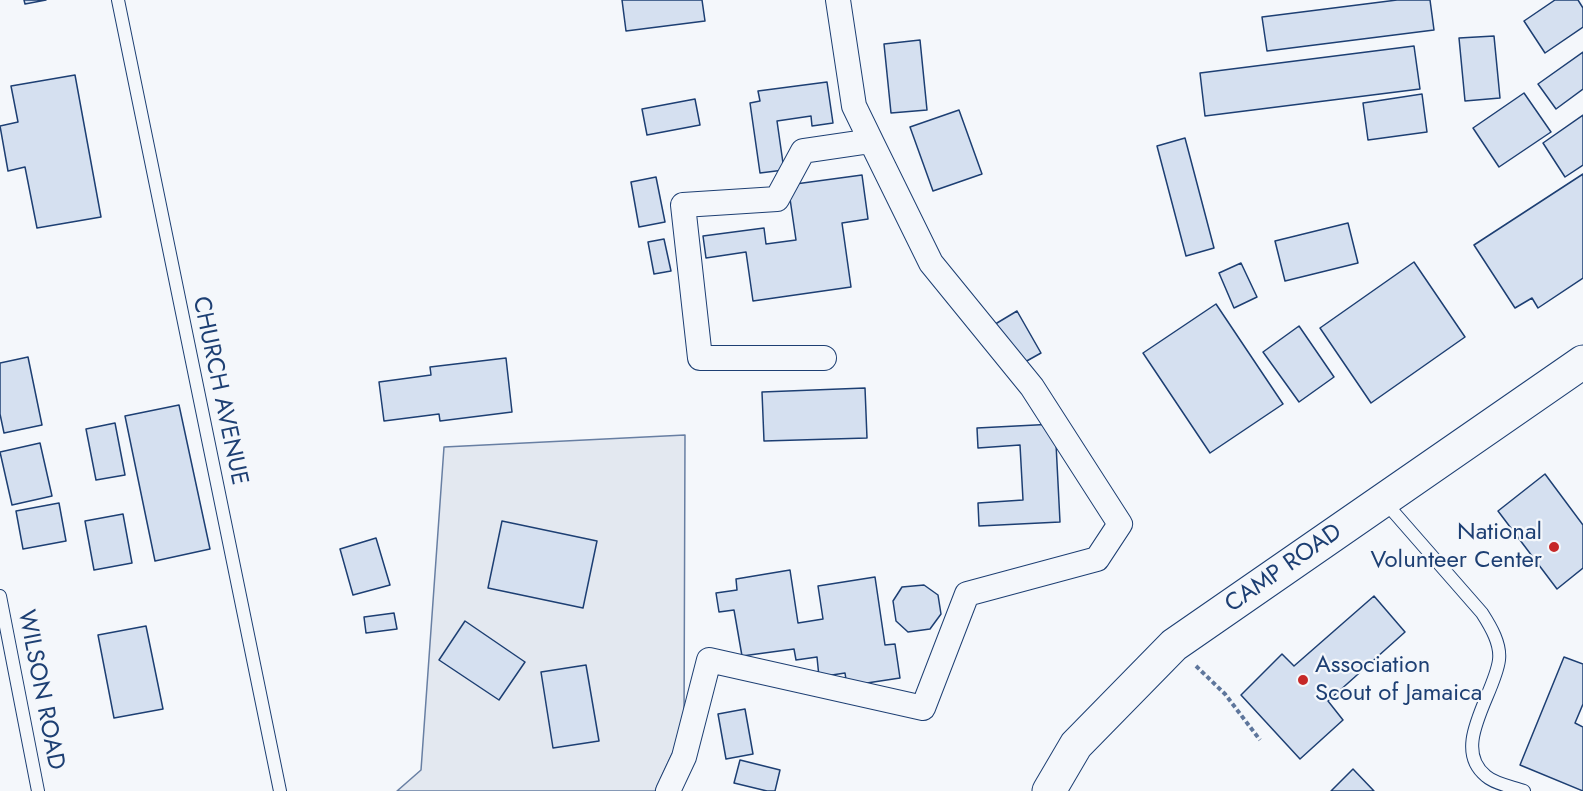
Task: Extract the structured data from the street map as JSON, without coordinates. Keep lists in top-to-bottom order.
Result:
{
  "streets": {
    "main road": ["CAMP ROAD"],
    "lane": ["CHURCH AVENUE", "WILSON ROAD"]
  },
  "places": ["National Volunteer Center", "Association Scout of Jamaica"]
}
